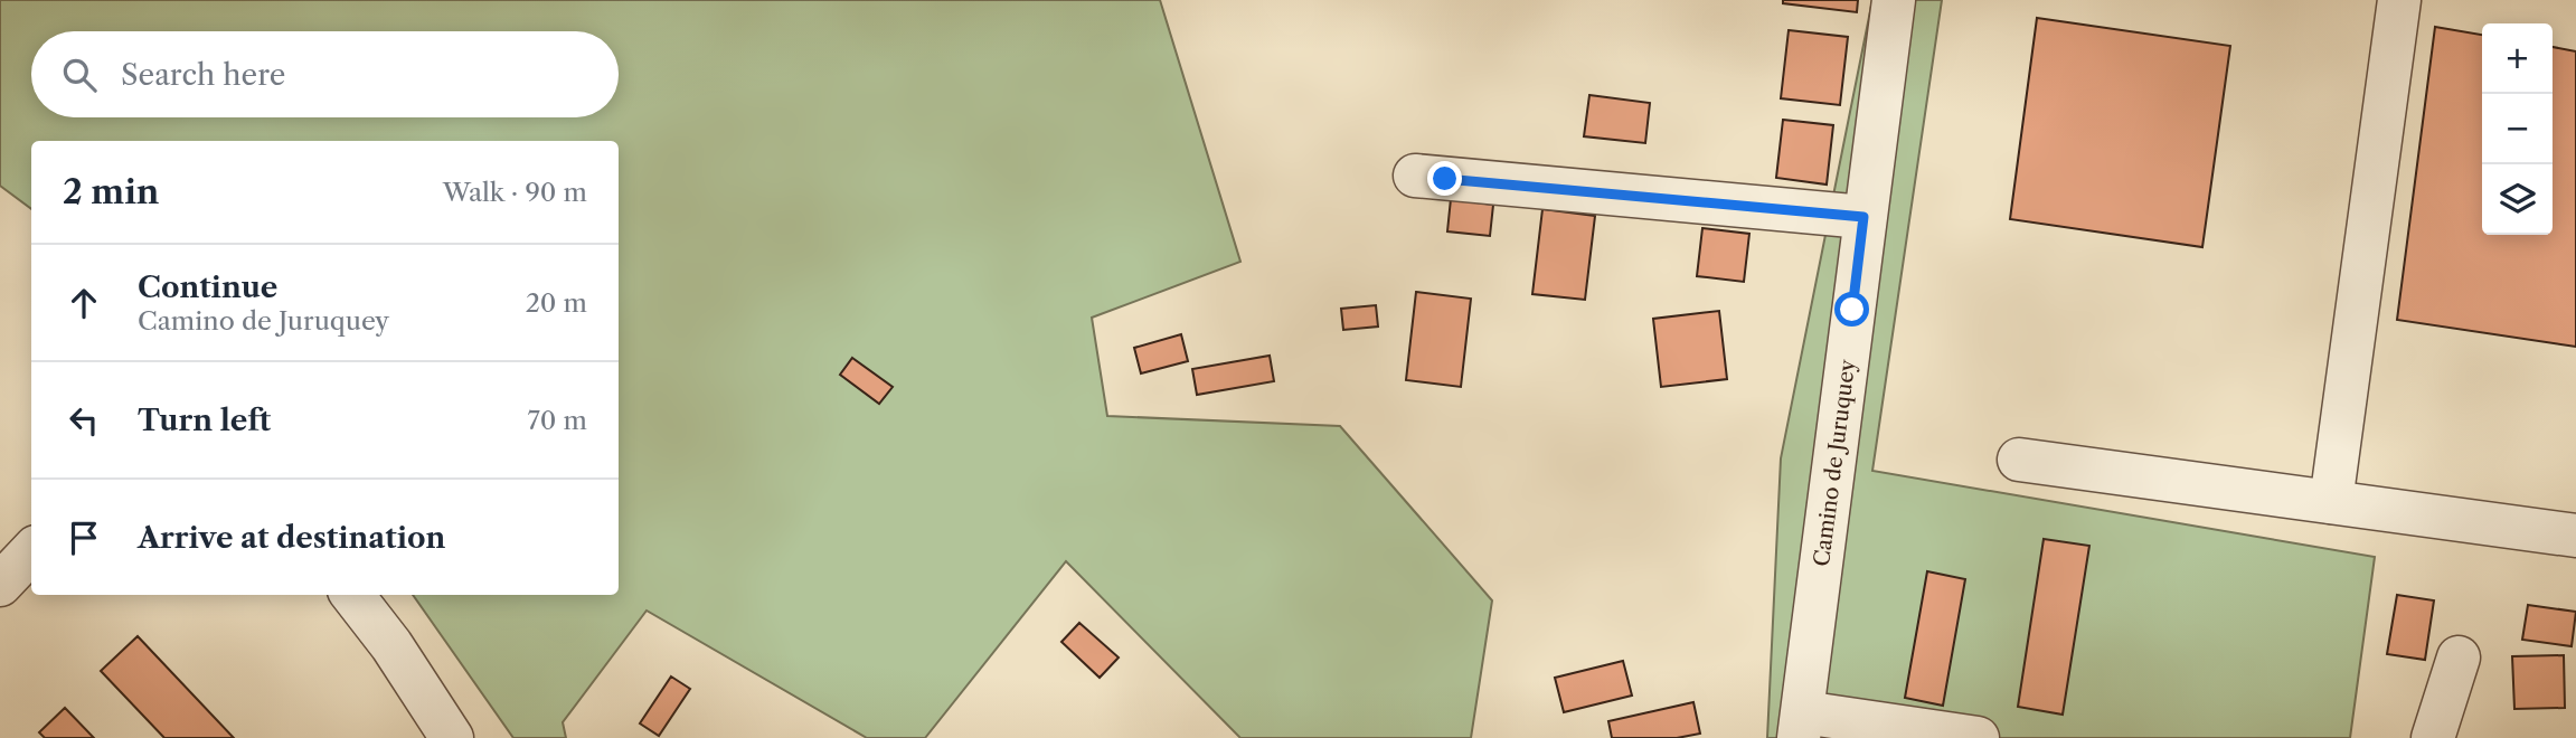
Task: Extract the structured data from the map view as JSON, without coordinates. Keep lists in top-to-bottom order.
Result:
{
  "streets": {
    "street": ["Camino de Juruquey"]
  },
  "page": {
    "map_buttons": ["+", "−"],
    "search": "Search here",
    "heading": ["2 min", "Walk · 90 m"],
    "list": [
      ["Continue", "Camino de Juruquey", "20 m"],
      ["Turn left", "70 m"],
      "Arrive at destination"
    ]
  }
}
